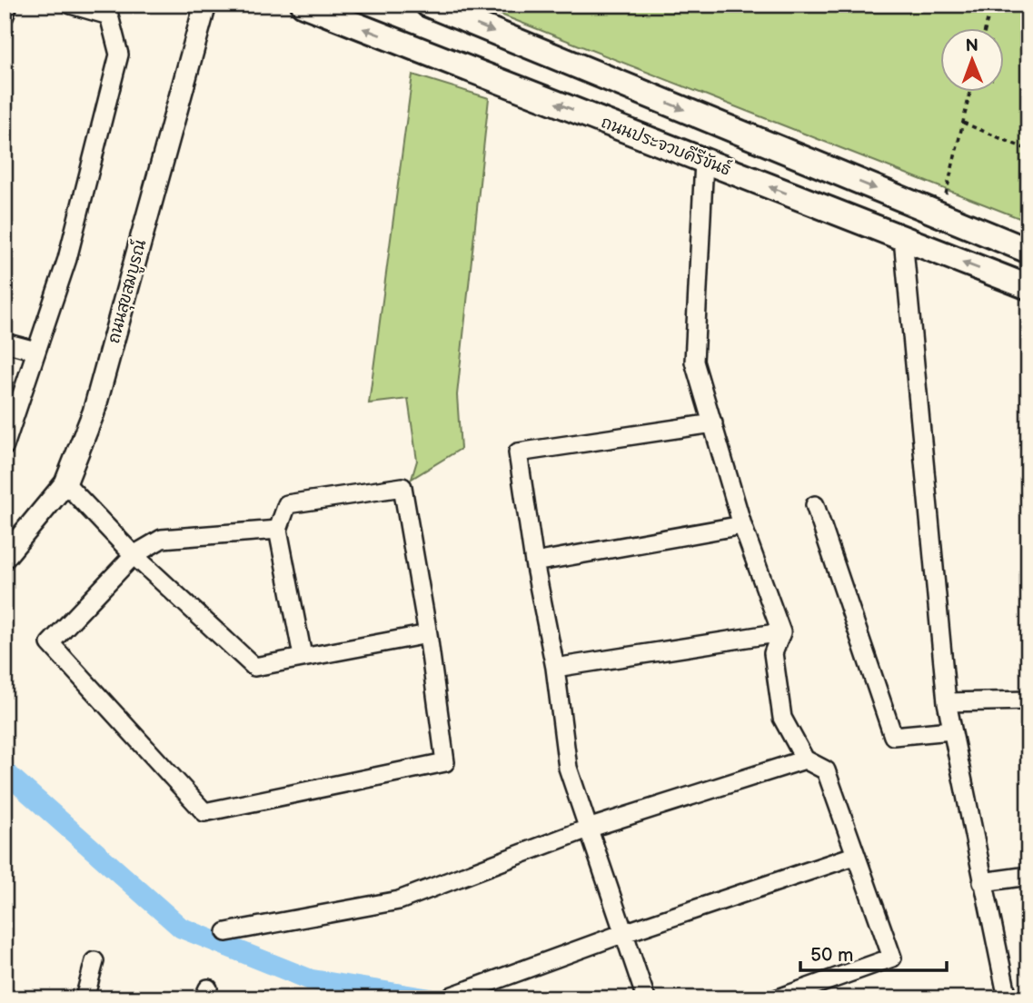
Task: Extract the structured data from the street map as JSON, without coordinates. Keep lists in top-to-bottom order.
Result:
{
  "streets": {
    "main road": ["ถนนประจวบคีรีขันธ์"],
    "street": ["ถนนสุขสมบูรณ์"]
  },
  "scale_bar": "50 m",
  "north": "top"
}
